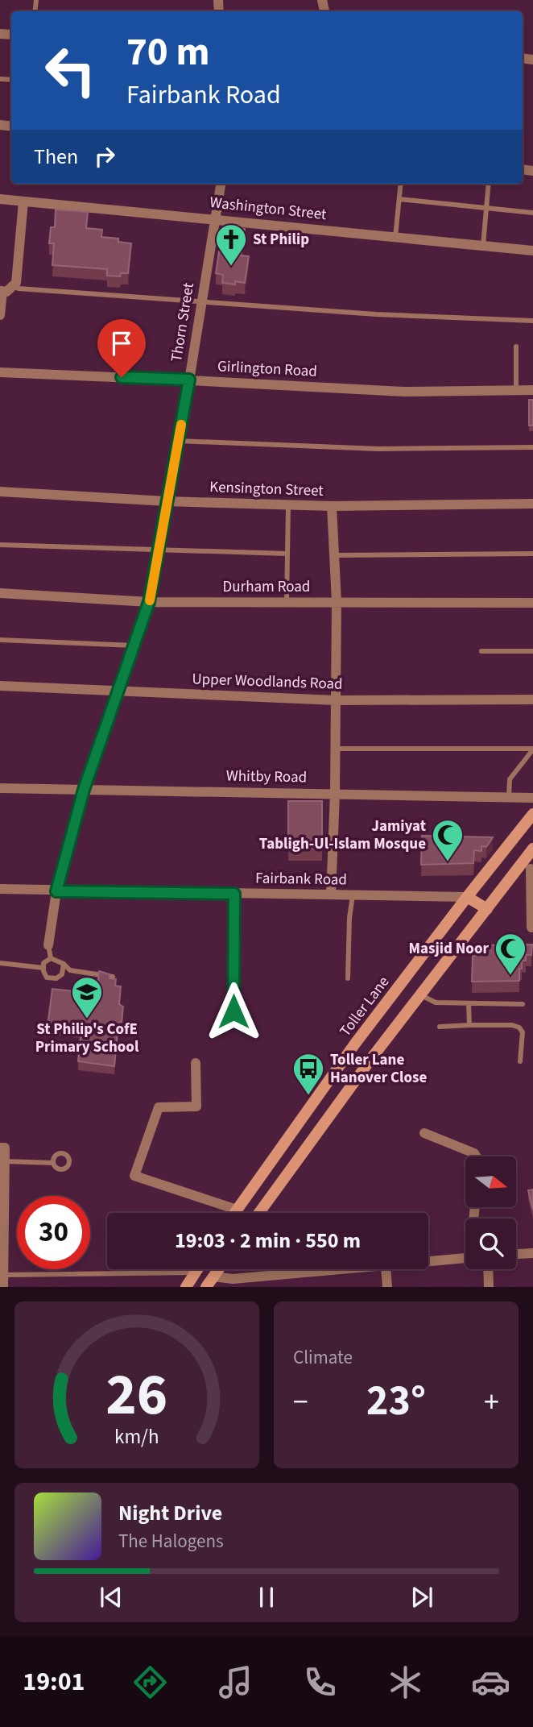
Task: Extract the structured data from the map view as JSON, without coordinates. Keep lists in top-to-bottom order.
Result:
{
  "streets": {
    "main road": ["Toller Lane"],
    "street": [
      "Washington Street",
      "Thorn Street",
      "Girlington Road",
      "Kensington Street",
      "Durham Road",
      "Upper Woodlands Road",
      "Whitby Road",
      "Fairbank Road"
    ]
  },
  "crossings": [
    ["Washington Street", "Thorn Street"],
    ["Thorn Street", "Girlington Road"],
    ["Thorn Street", "Kensington Street"],
    ["Thorn Street", "Durham Road"],
    ["Thorn Street", "Upper Woodlands Road"],
    ["Thorn Street", "Whitby Road"],
    ["Thorn Street", "Fairbank Road"],
    ["Fairbank Road", "Toller Lane"]
  ],
  "places": {
    "church": ["St Philip"],
    "mosque": ["Jamiyat Tabligh-Ul-Islam Mosque", "Masjid Noor"],
    "school or university": ["St Philip's CofE Primary School"],
    "bus stop": ["Toller Lane Hanover Close"]
  },
  "north": "right",
  "page": {
    "turn": ["70 m", "Fairbank Road"],
    "then": "Then",
    "limit": "30",
    "trip": "19:03 · 2 min · 550 m",
    "tile": "Climate",
    "heat": ["−", "23°", "+"],
    "song": ["Night Drive", "The Halogens"],
    "tabs": "19:01",
    "gauge": ["26", "km/h"]
  }
}
